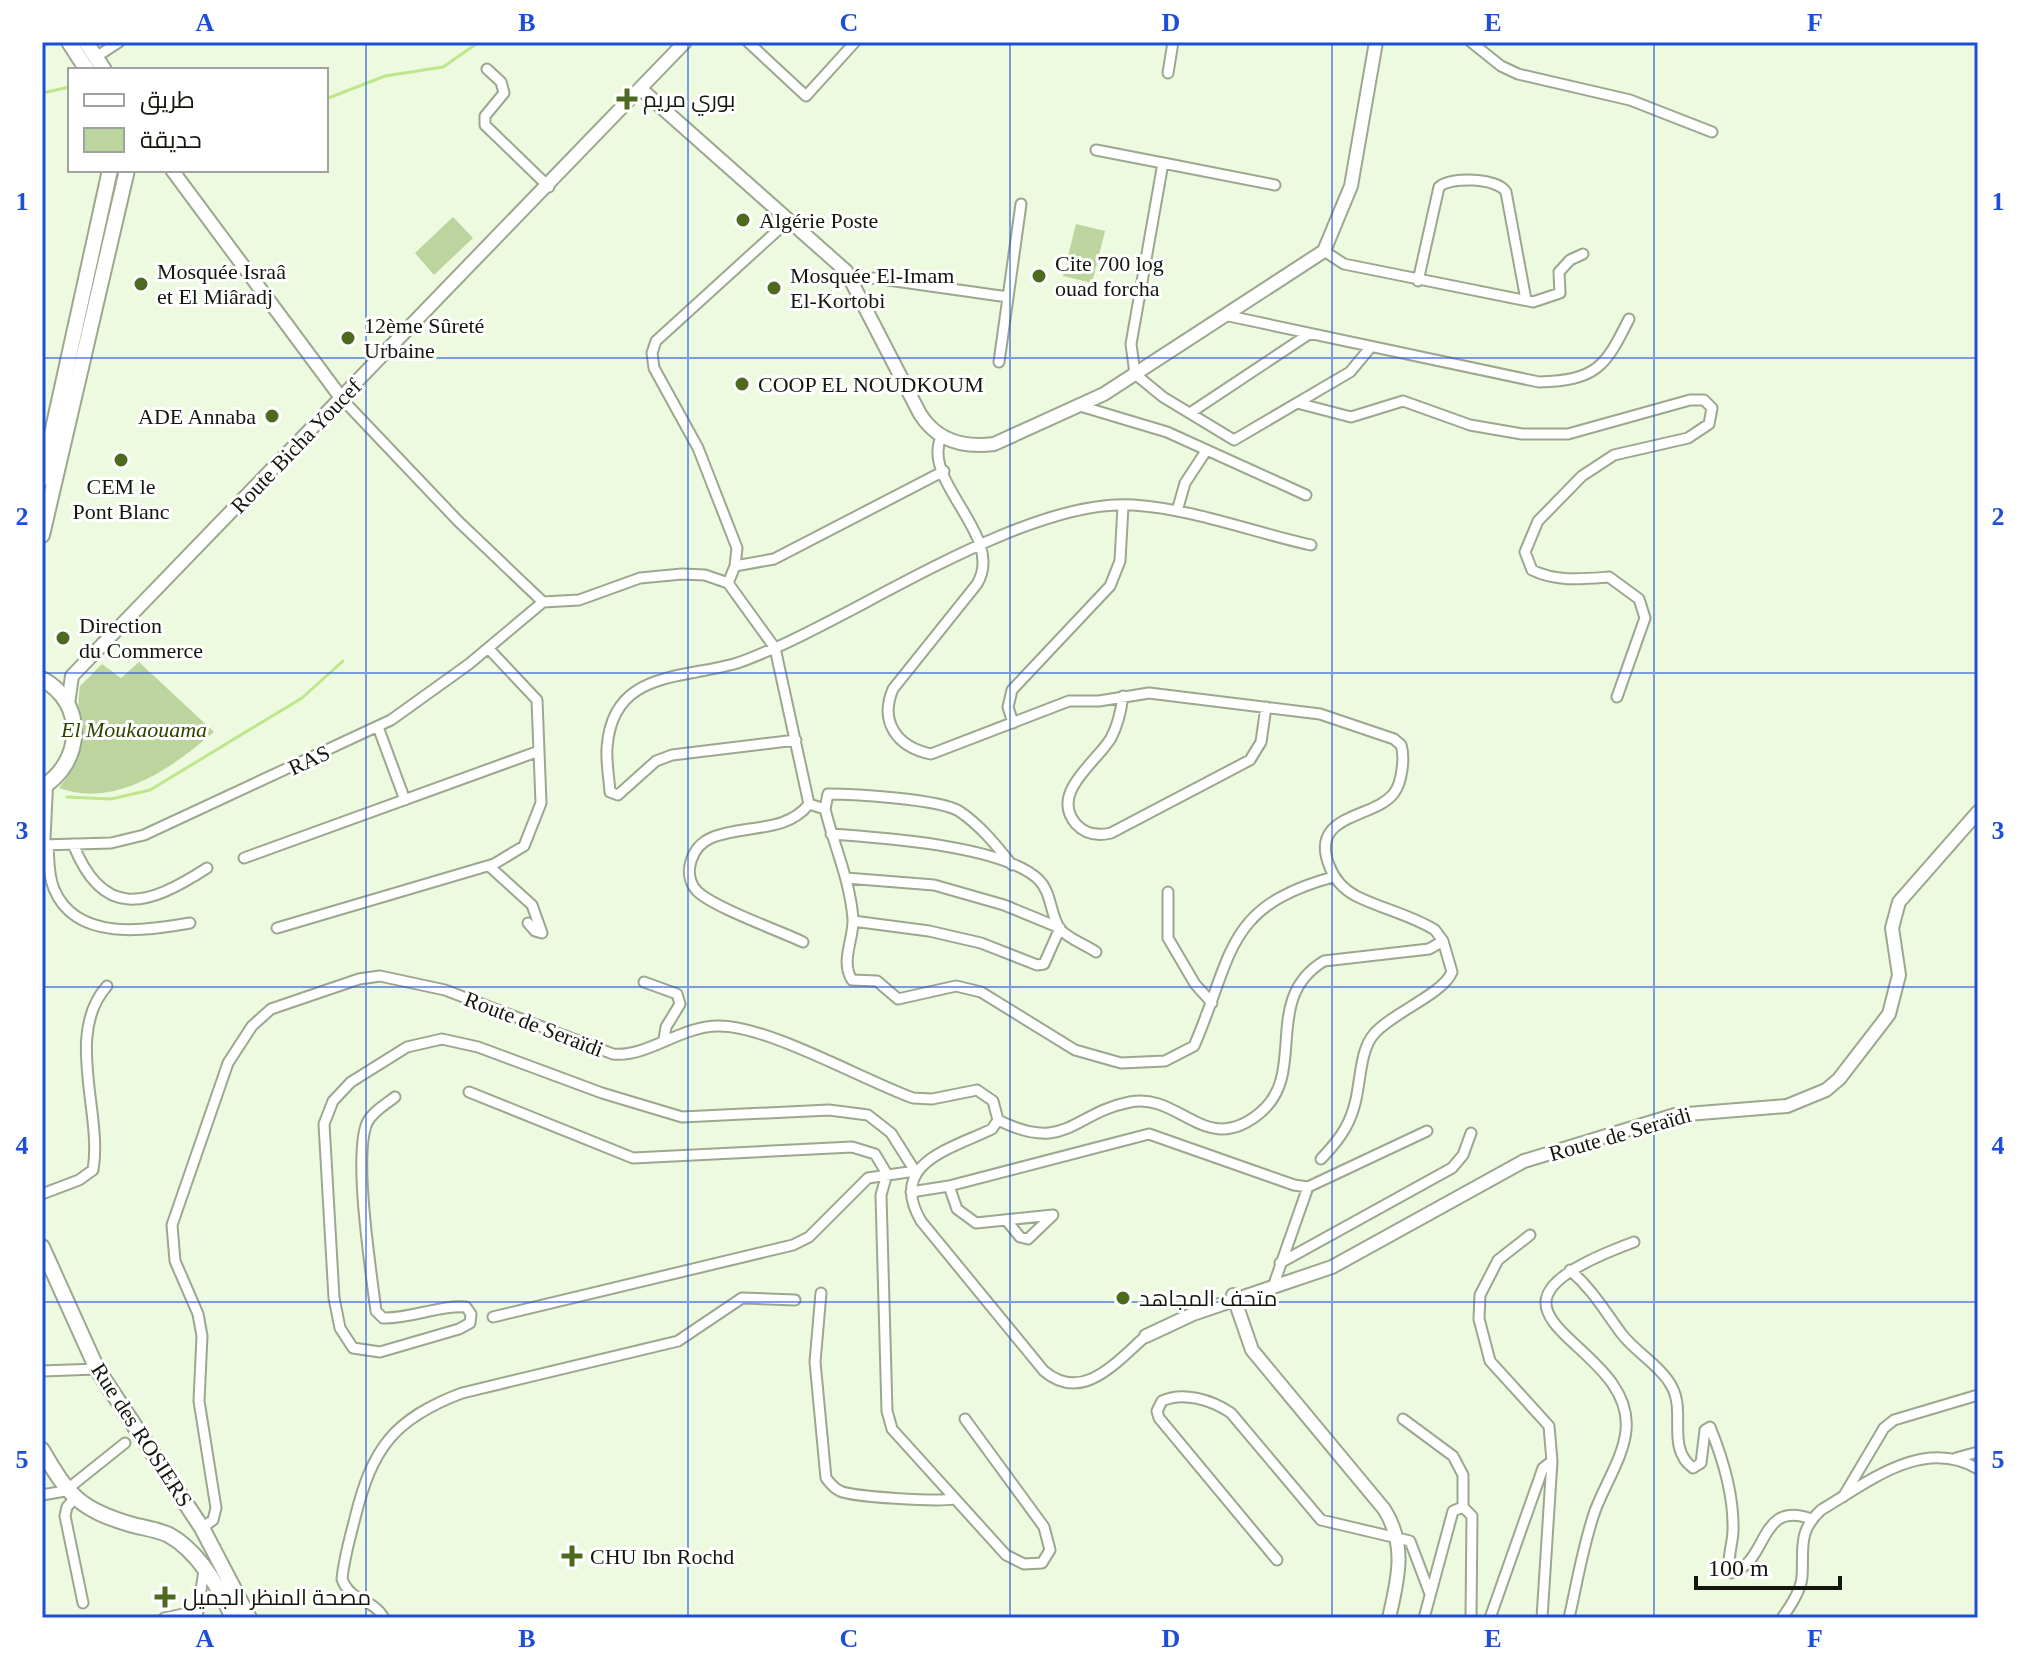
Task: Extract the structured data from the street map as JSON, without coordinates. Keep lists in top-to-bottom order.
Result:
{
  "streets": {
    "main road": ["Route Bicha Youcef", "Route de Seraïdi", "Rue des ROSIERS"],
    "street": ["RAS"]
  },
  "crossings": [
    ["Route de Seraïdi", "Rue des ROSIERS"]
  ],
  "parks": ["El Moukaouama"],
  "places": {
    "health": ["بوري مريم", "CHU Ibn Rochd", "مصحة المنظر الجميل"],
    "other": [
      "Algérie Poste",
      "Cite 700 log ouad forcha",
      "Mosquée Israâ et El Miâradj",
      "Mosquée El-Imam El-Kortobi",
      "12ème Sûreté Urbaine",
      "COOP EL NOUDKOUM",
      "ADE Annaba",
      "CEM le Pont Blanc",
      "Direction du Commerce",
      "متحف المجاهد"
    ]
  },
  "legend": ["طريق", "حديقة"],
  "scale_bar": "100 m",
  "grid": {
    "columns": [
      "A",
      "B",
      "C",
      "D",
      "E",
      "F"
    ],
    "rows": [
      "1",
      "2",
      "3",
      "4",
      "5"
    ]
  }
}
